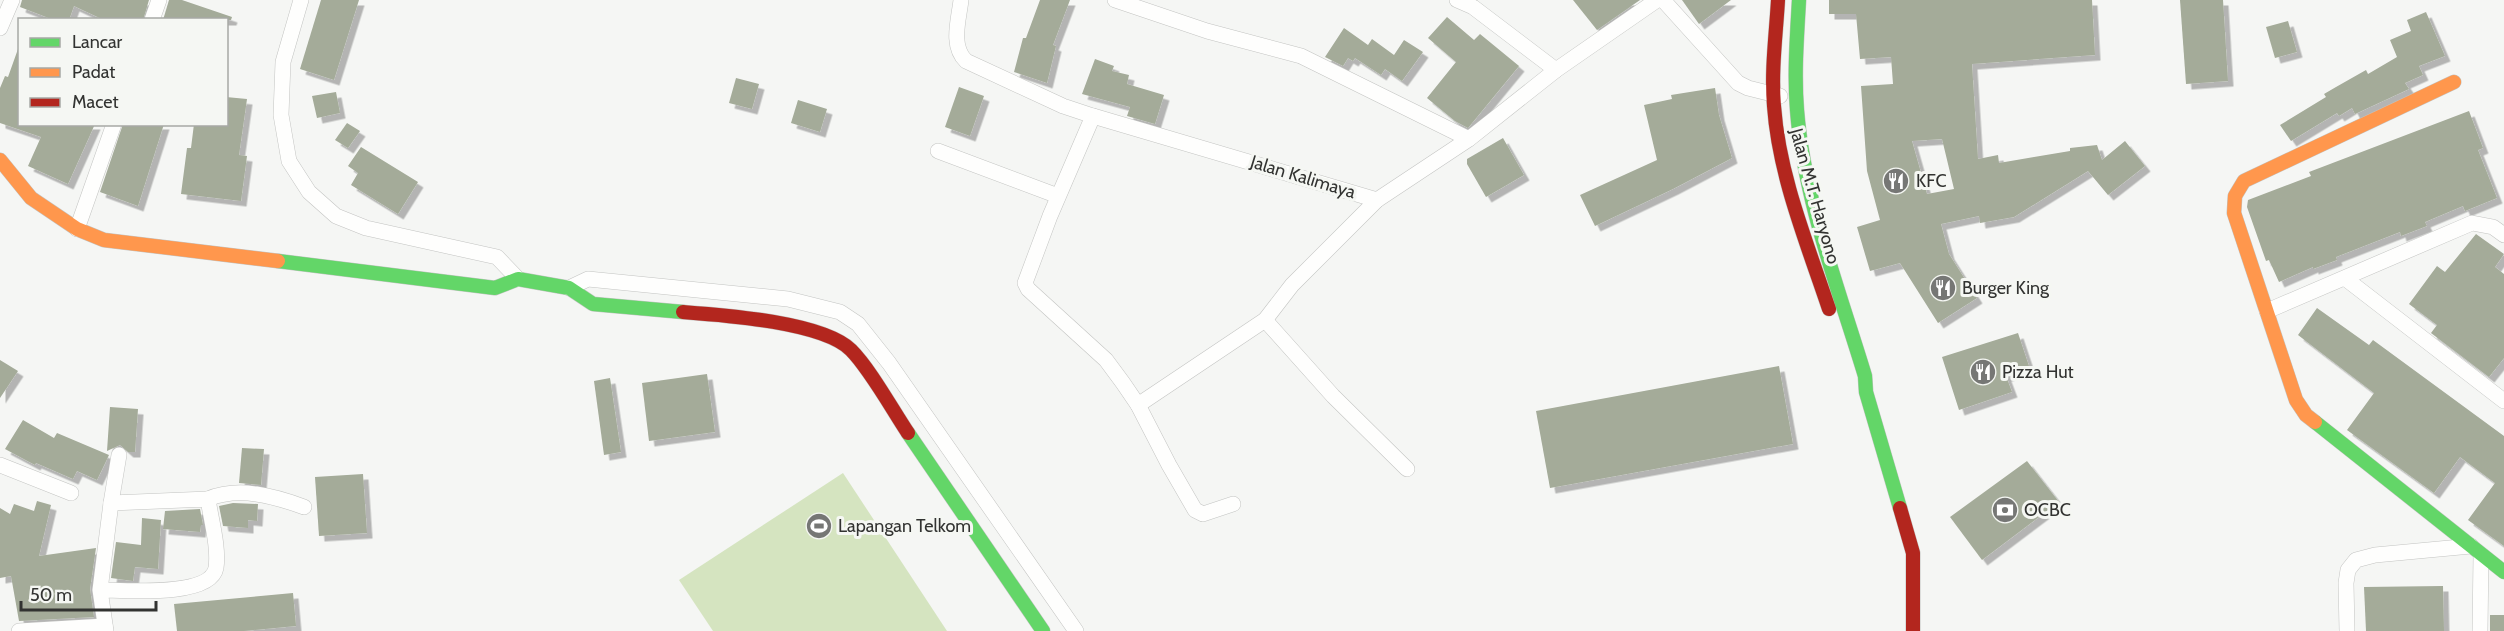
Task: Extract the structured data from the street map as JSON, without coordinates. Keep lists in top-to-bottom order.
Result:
{
  "streets": {
    "street": ["Jalan Kalimaya", "Jalan M.T. Haryono"]
  },
  "places": {
    "restaurant": ["KFC", "Burger King", "Pizza Hut"],
    "bank": ["OCBC"],
    "sports": ["Lapangan Telkom"]
  },
  "legend": ["Lancar", "Padat", "Macet"],
  "scale_bar": "50 m"
}
